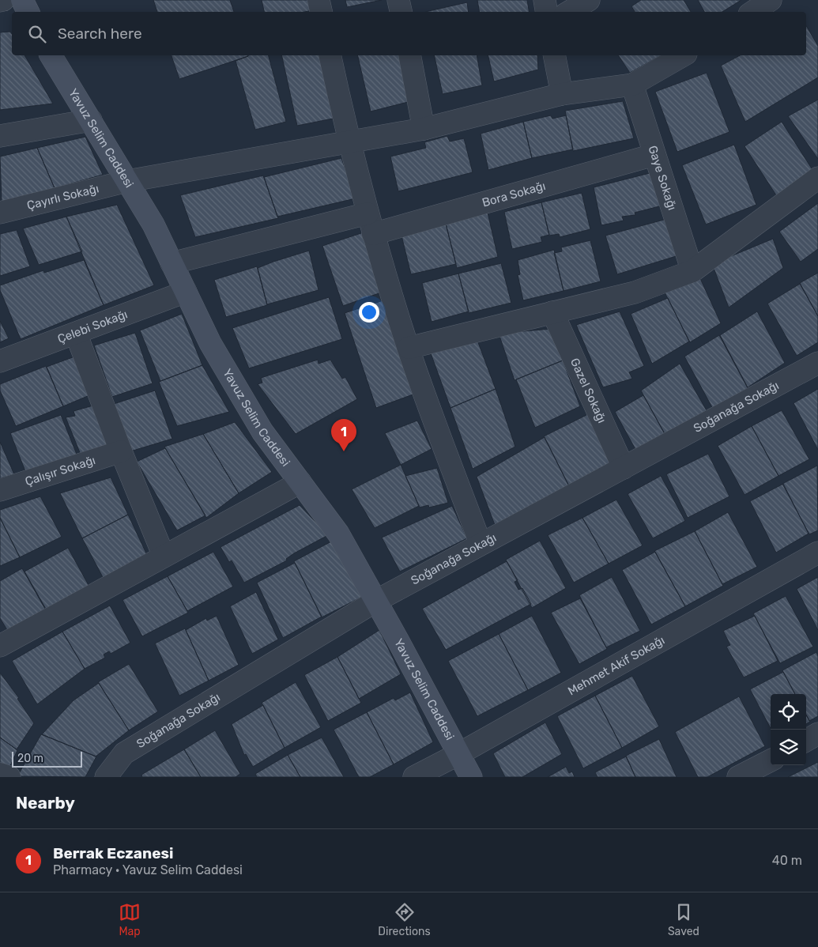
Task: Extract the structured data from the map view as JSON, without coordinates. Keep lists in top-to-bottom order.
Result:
{
  "streets": {
    "street": [
      "Yavuz Selim Caddesi",
      "Gaye Sokağı",
      "Bora Sokağı",
      "Çayırlı Sokağı",
      "Çelebi Sokağı",
      "Gazel Sokağı",
      "Soğanağa Sokağı",
      "Çalışır Sokağı",
      "Mehmet Akif Sokağı"
    ]
  },
  "crossings": [
    ["Yavuz Selim Caddesi", "Çayırlı Sokağı"],
    ["Yavuz Selim Caddesi", "Çelebi Sokağı"],
    ["Yavuz Selim Caddesi", "Soğanağa Sokağı"],
    ["Yavuz Selim Caddesi", "Mehmet Akif Sokağı"],
    ["Gaye Sokağı", "Bora Sokağı"],
    ["Gaye Sokağı", "Çayırlı Sokağı"],
    ["Gazel Sokağı", "Soğanağa Sokağı"]
  ],
  "scale_bar": "20 m",
  "page": {
    "search": "Search here",
    "pins": "1",
    "scale": "20 m",
    "heading": "Nearby",
    "list": [
      {
        "mark": "1",
        "name": "Berrak Eczanesi",
        "note": "Pharmacy · Yavuz Selim Caddesi",
        "value": "40 m"
      }
    ],
    "nav": ["Map", "Directions", "Saved"]
  }
}
